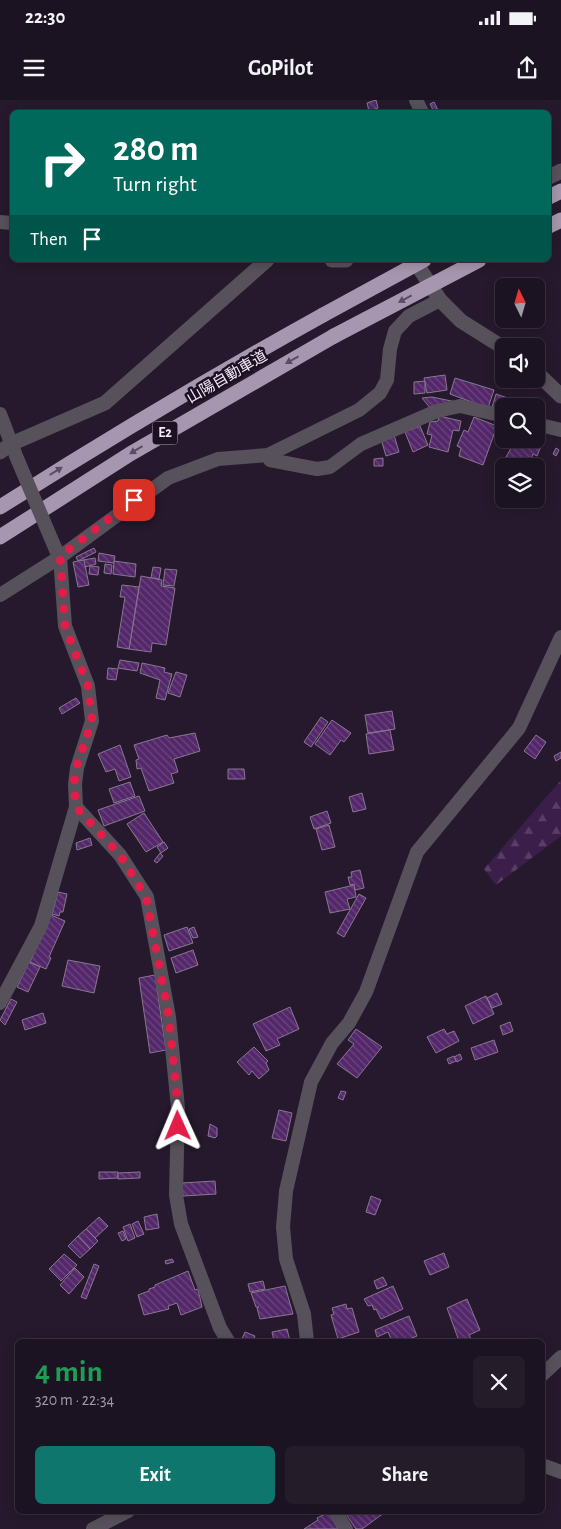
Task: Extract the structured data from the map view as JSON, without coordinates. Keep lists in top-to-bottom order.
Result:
{
  "streets": {
    "highway": ["山陽自動車道", "E2"]
  },
  "north": "top",
  "page": {
    "status": "22:30",
    "header": "GoPilot",
    "turn": ["280 m", "Turn right"],
    "then": "Then",
    "heading": ["4 min", "320 m · 22:34"],
    "buttons": ["Exit", "Share"]
  }
}
